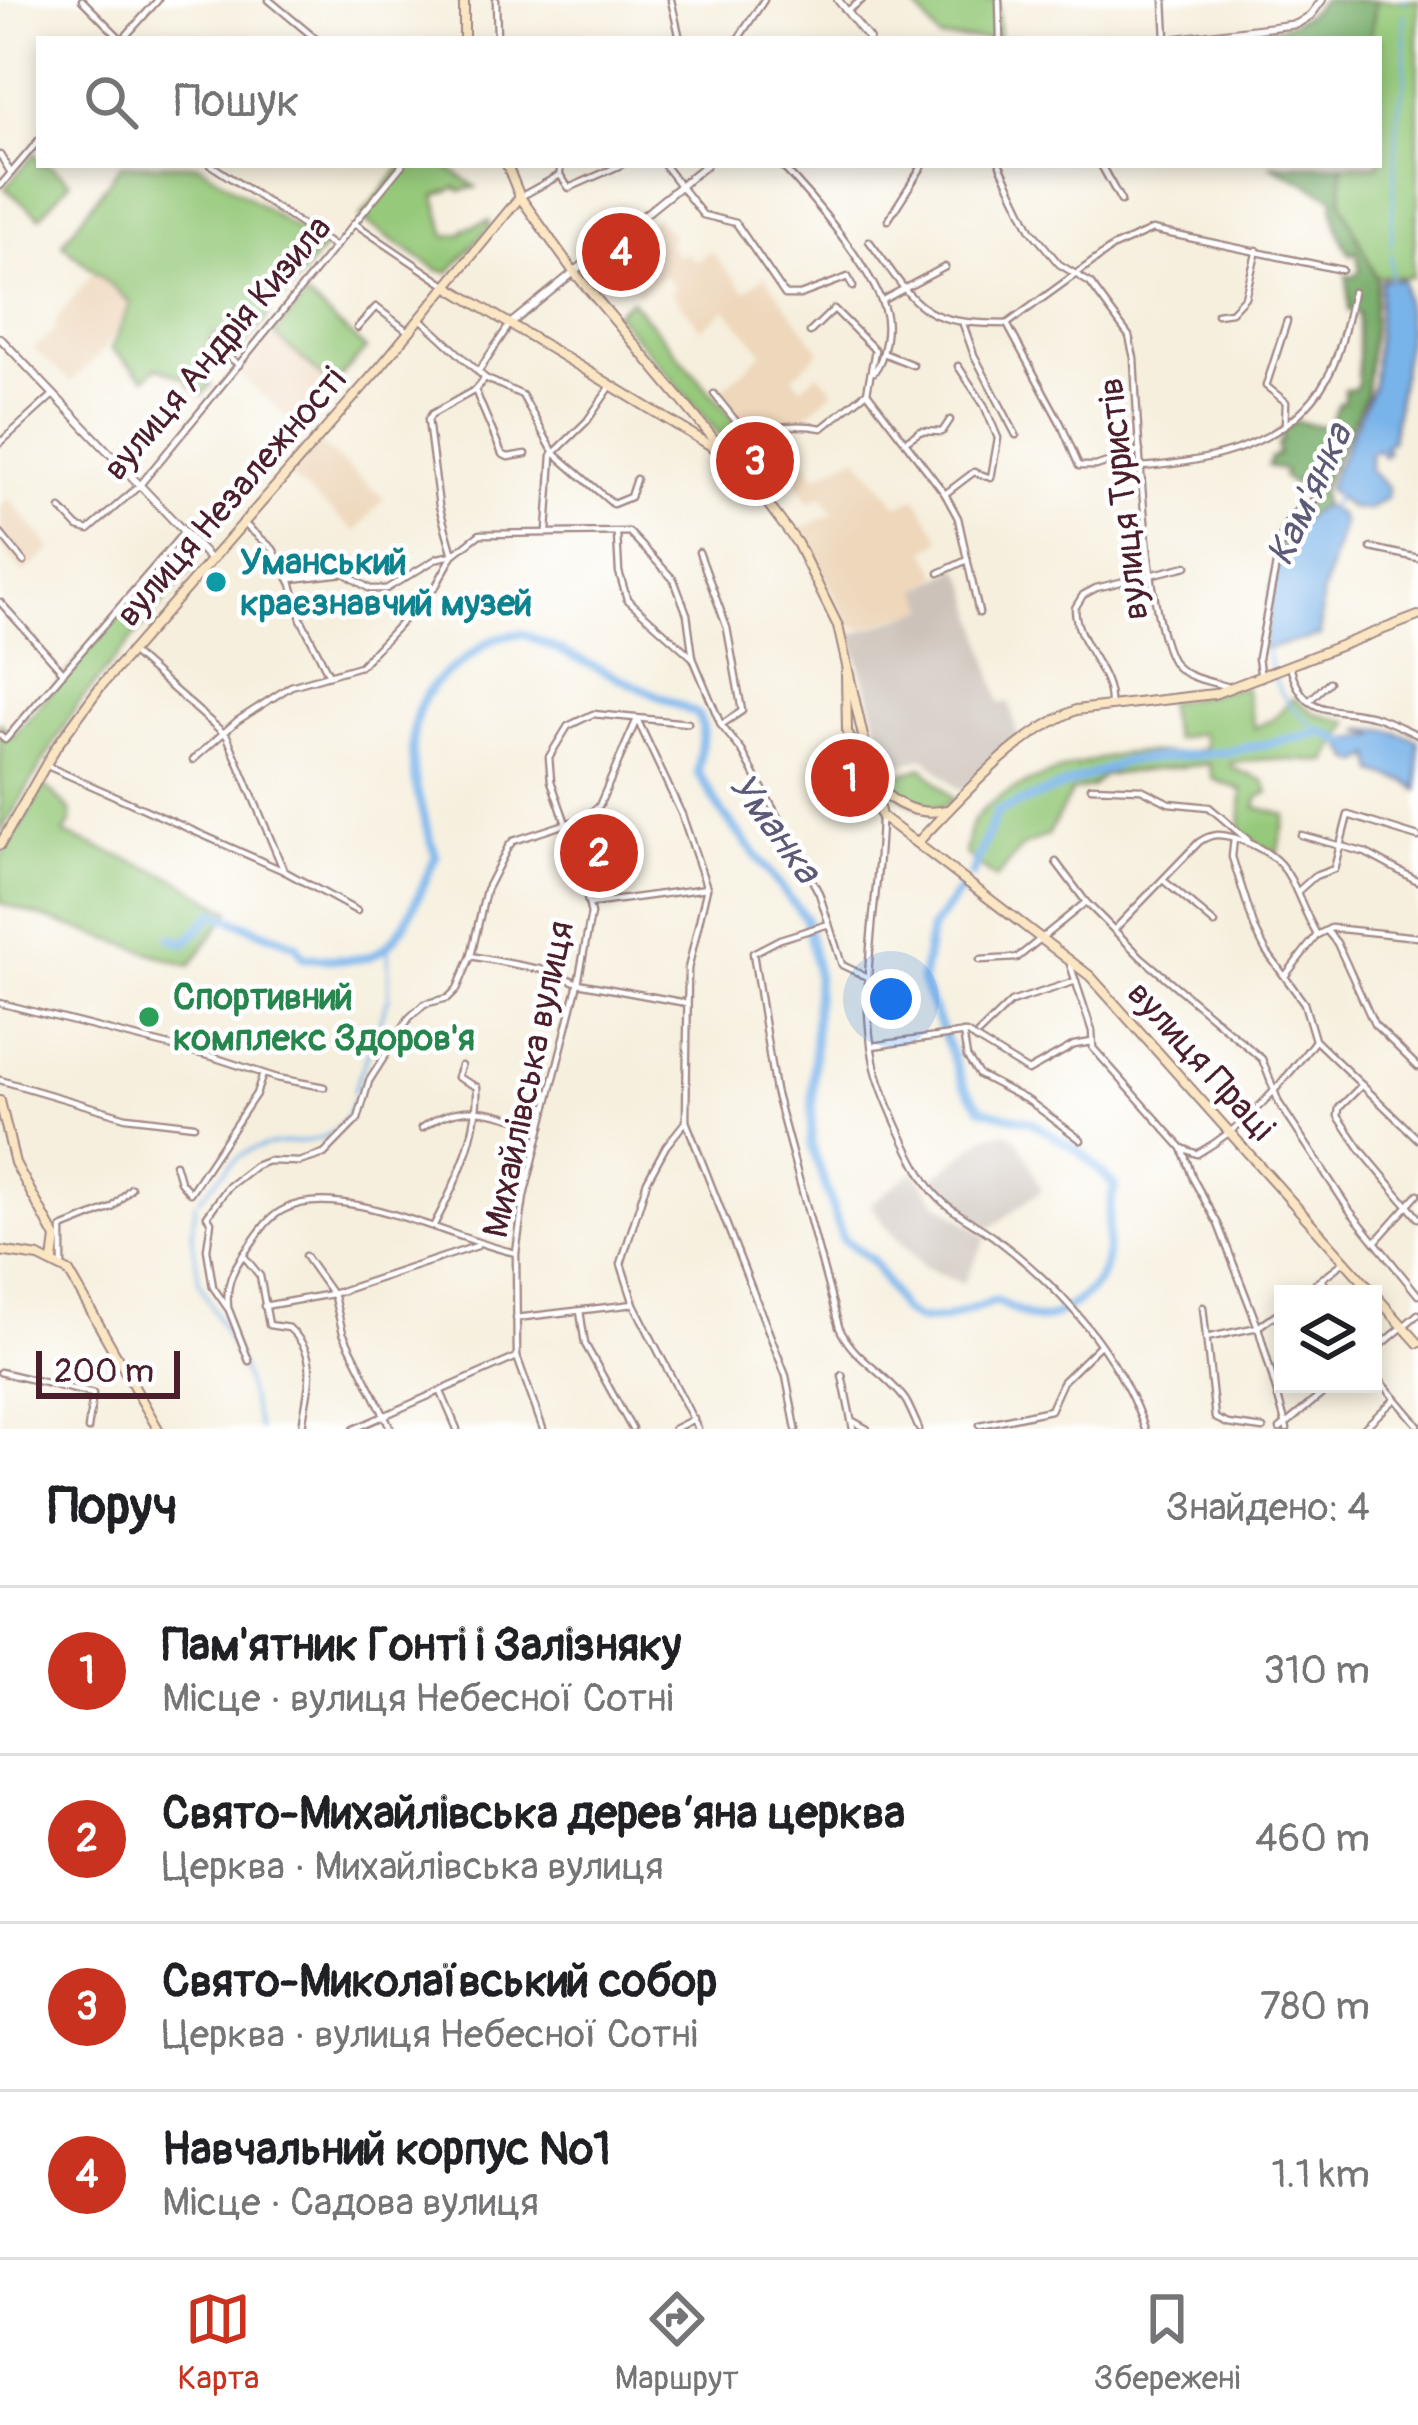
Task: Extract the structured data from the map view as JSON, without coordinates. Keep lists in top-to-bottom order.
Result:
{
  "streets": {
    "main road": ["вулиця Незалежності", "вулиця Праці"],
    "street": ["вулиця Андрія Кизила", "вулиця Туристів", "Михайлівська вулиця"]
  },
  "water": ["Кам'янка", "Уманка"],
  "places": ["Уманський краєзнавчий музей", "Спортивний комплекс Здоров'я"],
  "scale_bar": "200 m",
  "page": {
    "search": "Пошук",
    "pins": [
      "4",
      "3",
      "1",
      "2"
    ],
    "scale": "200 m",
    "heading": ["Поруч", "Знайдено: 4"],
    "list": [
      {
        "mark": "1",
        "name": "Пам'ятник Гонті і Залізняку",
        "note": "Місце · вулиця Небесної Сотні",
        "value": "310 m"
      },
      {
        "mark": "2",
        "name": "Свято-Михайлівська деревʼяна церква",
        "note": "Церква · Михайлівська вулиця",
        "value": "460 m"
      },
      {
        "mark": "3",
        "name": "Свято-Миколаївський собор",
        "note": "Церква · вулиця Небесної Сотні",
        "value": "780 m"
      },
      {
        "mark": "4",
        "name": "Навчальний корпус №1",
        "note": "Місце · Садова вулиця",
        "value": "1.1 km"
      }
    ],
    "nav": ["Карта", "Маршрут", "Збережені"]
  }
}
